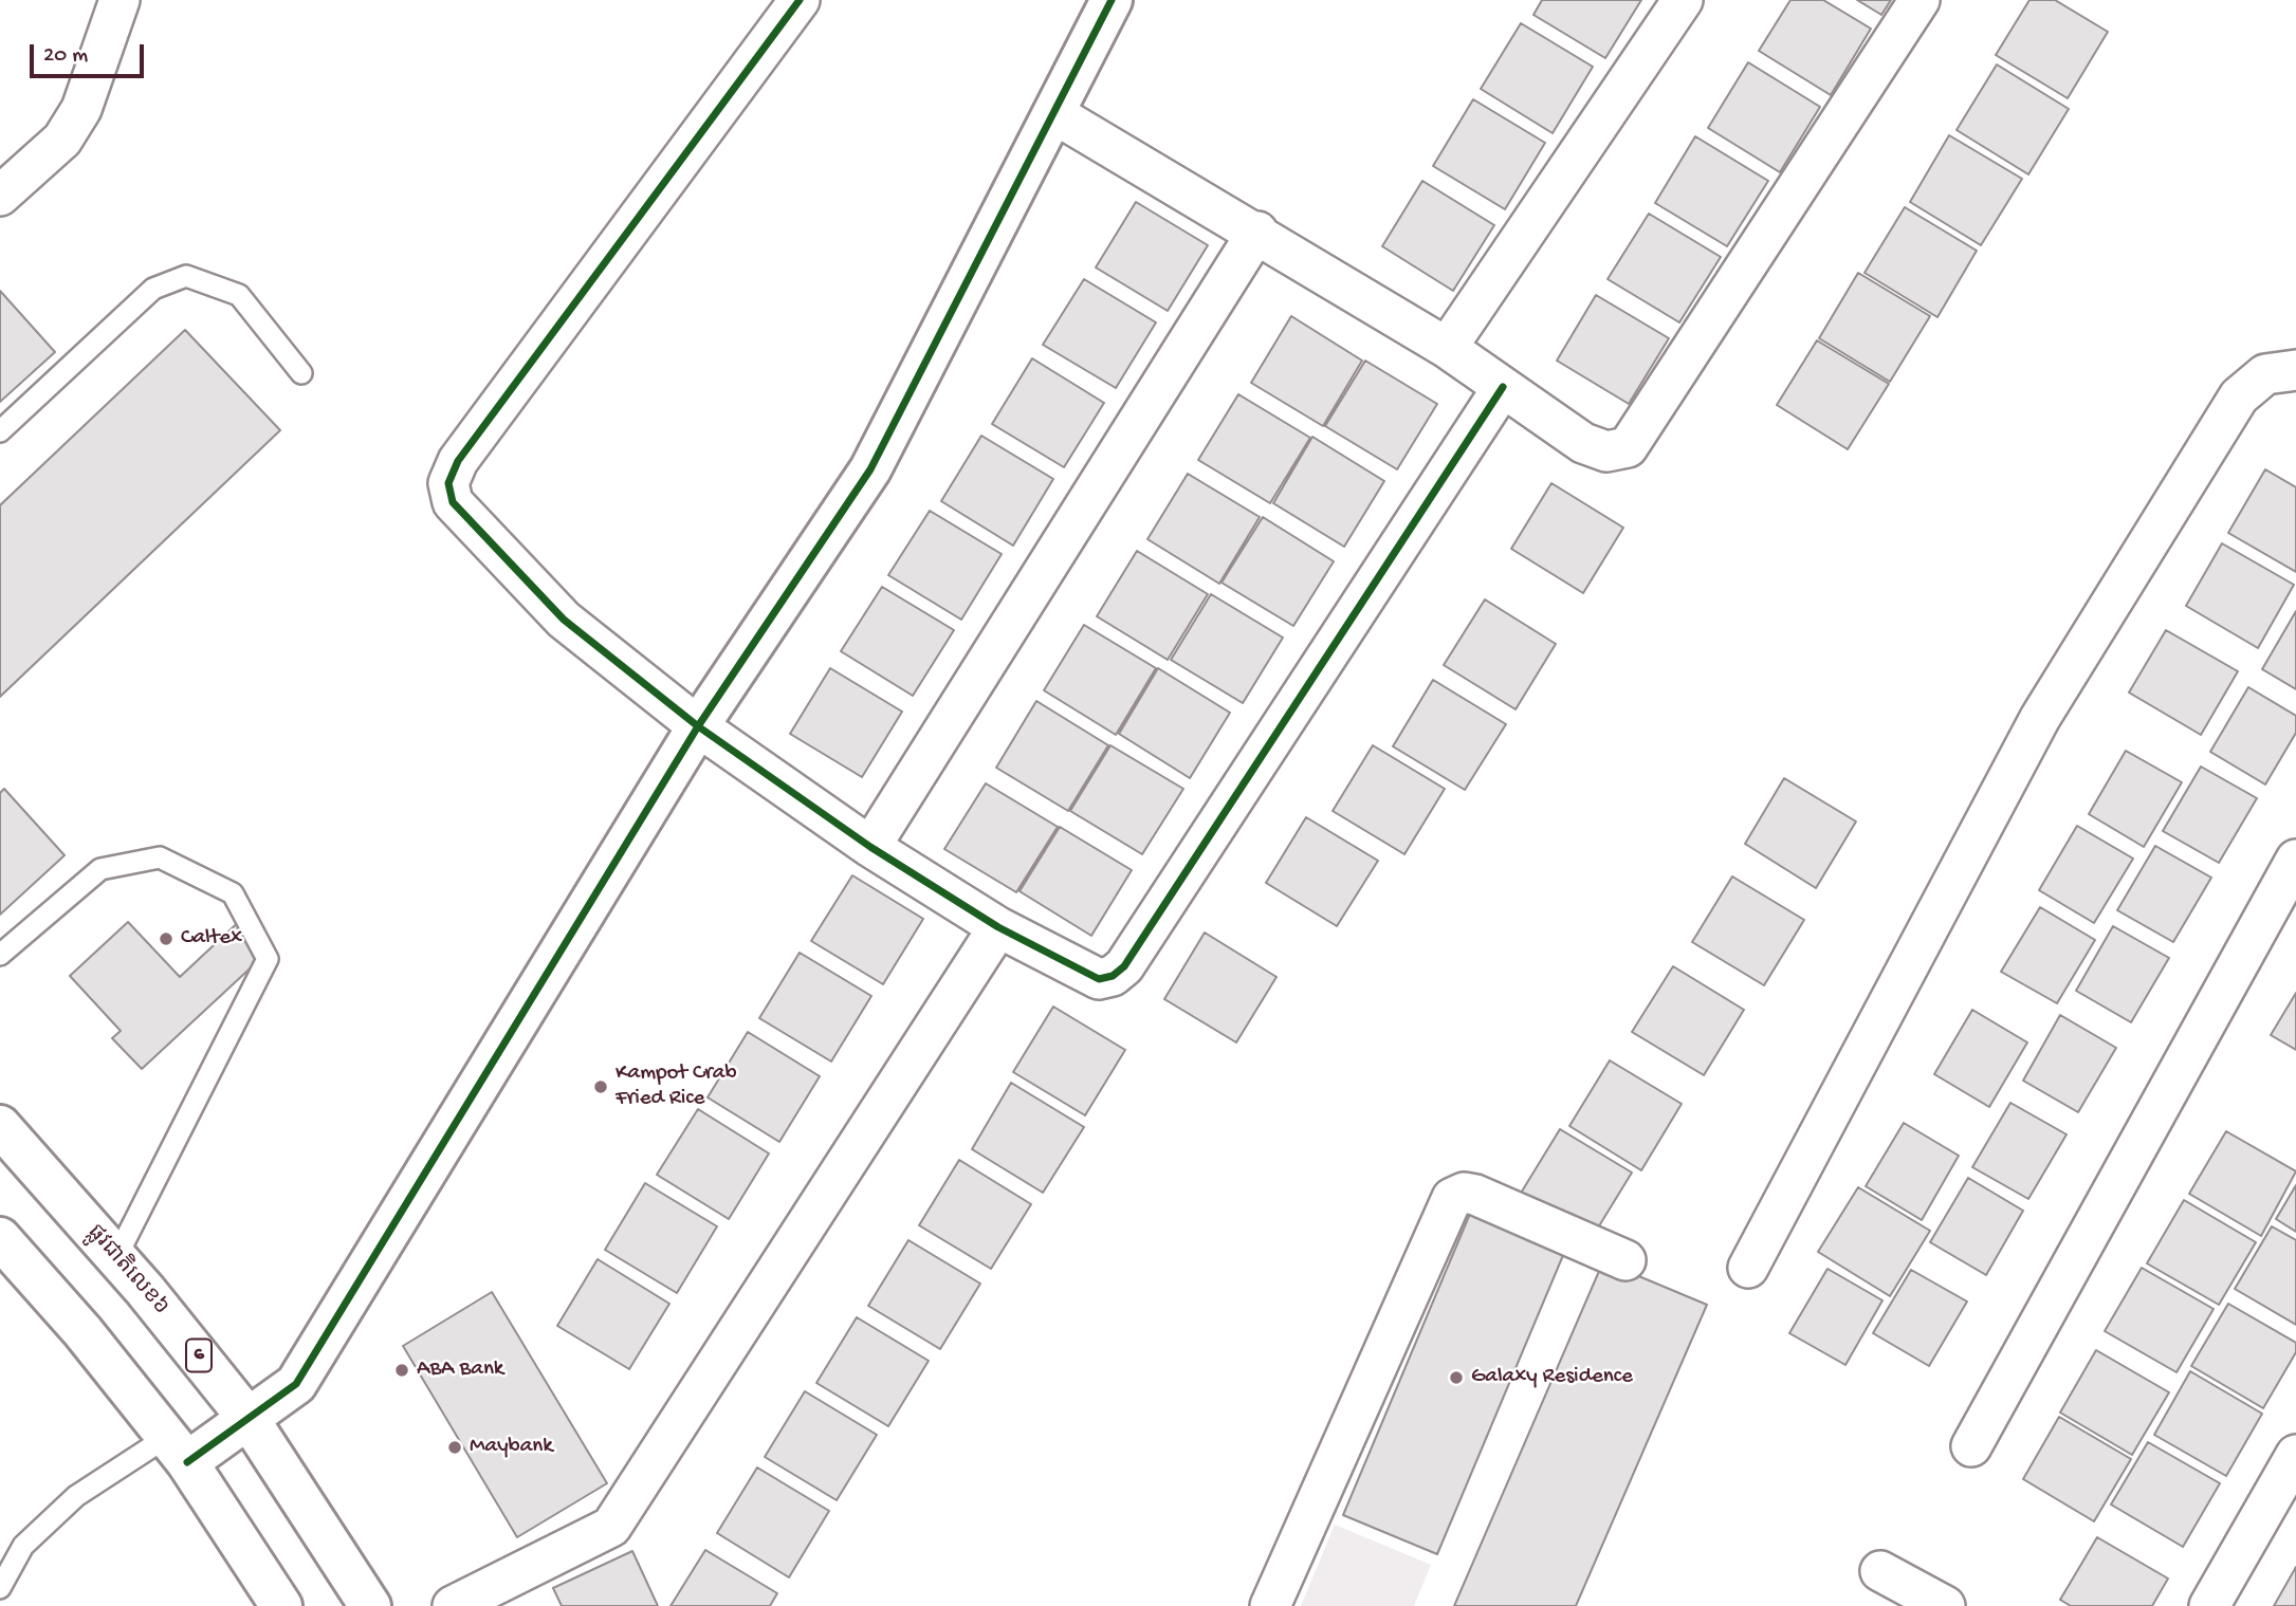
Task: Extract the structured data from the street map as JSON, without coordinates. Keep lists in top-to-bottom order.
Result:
{
  "streets": {
    "main road": ["ផ្លូវជាតិលេខ៦", "6"]
  },
  "places": [
    "Caltex",
    "Kampot Crab Fried Rice",
    "ABA Bank",
    "Galaxy Residence",
    "Maybank"
  ],
  "scale_bar": "20 m"
}
